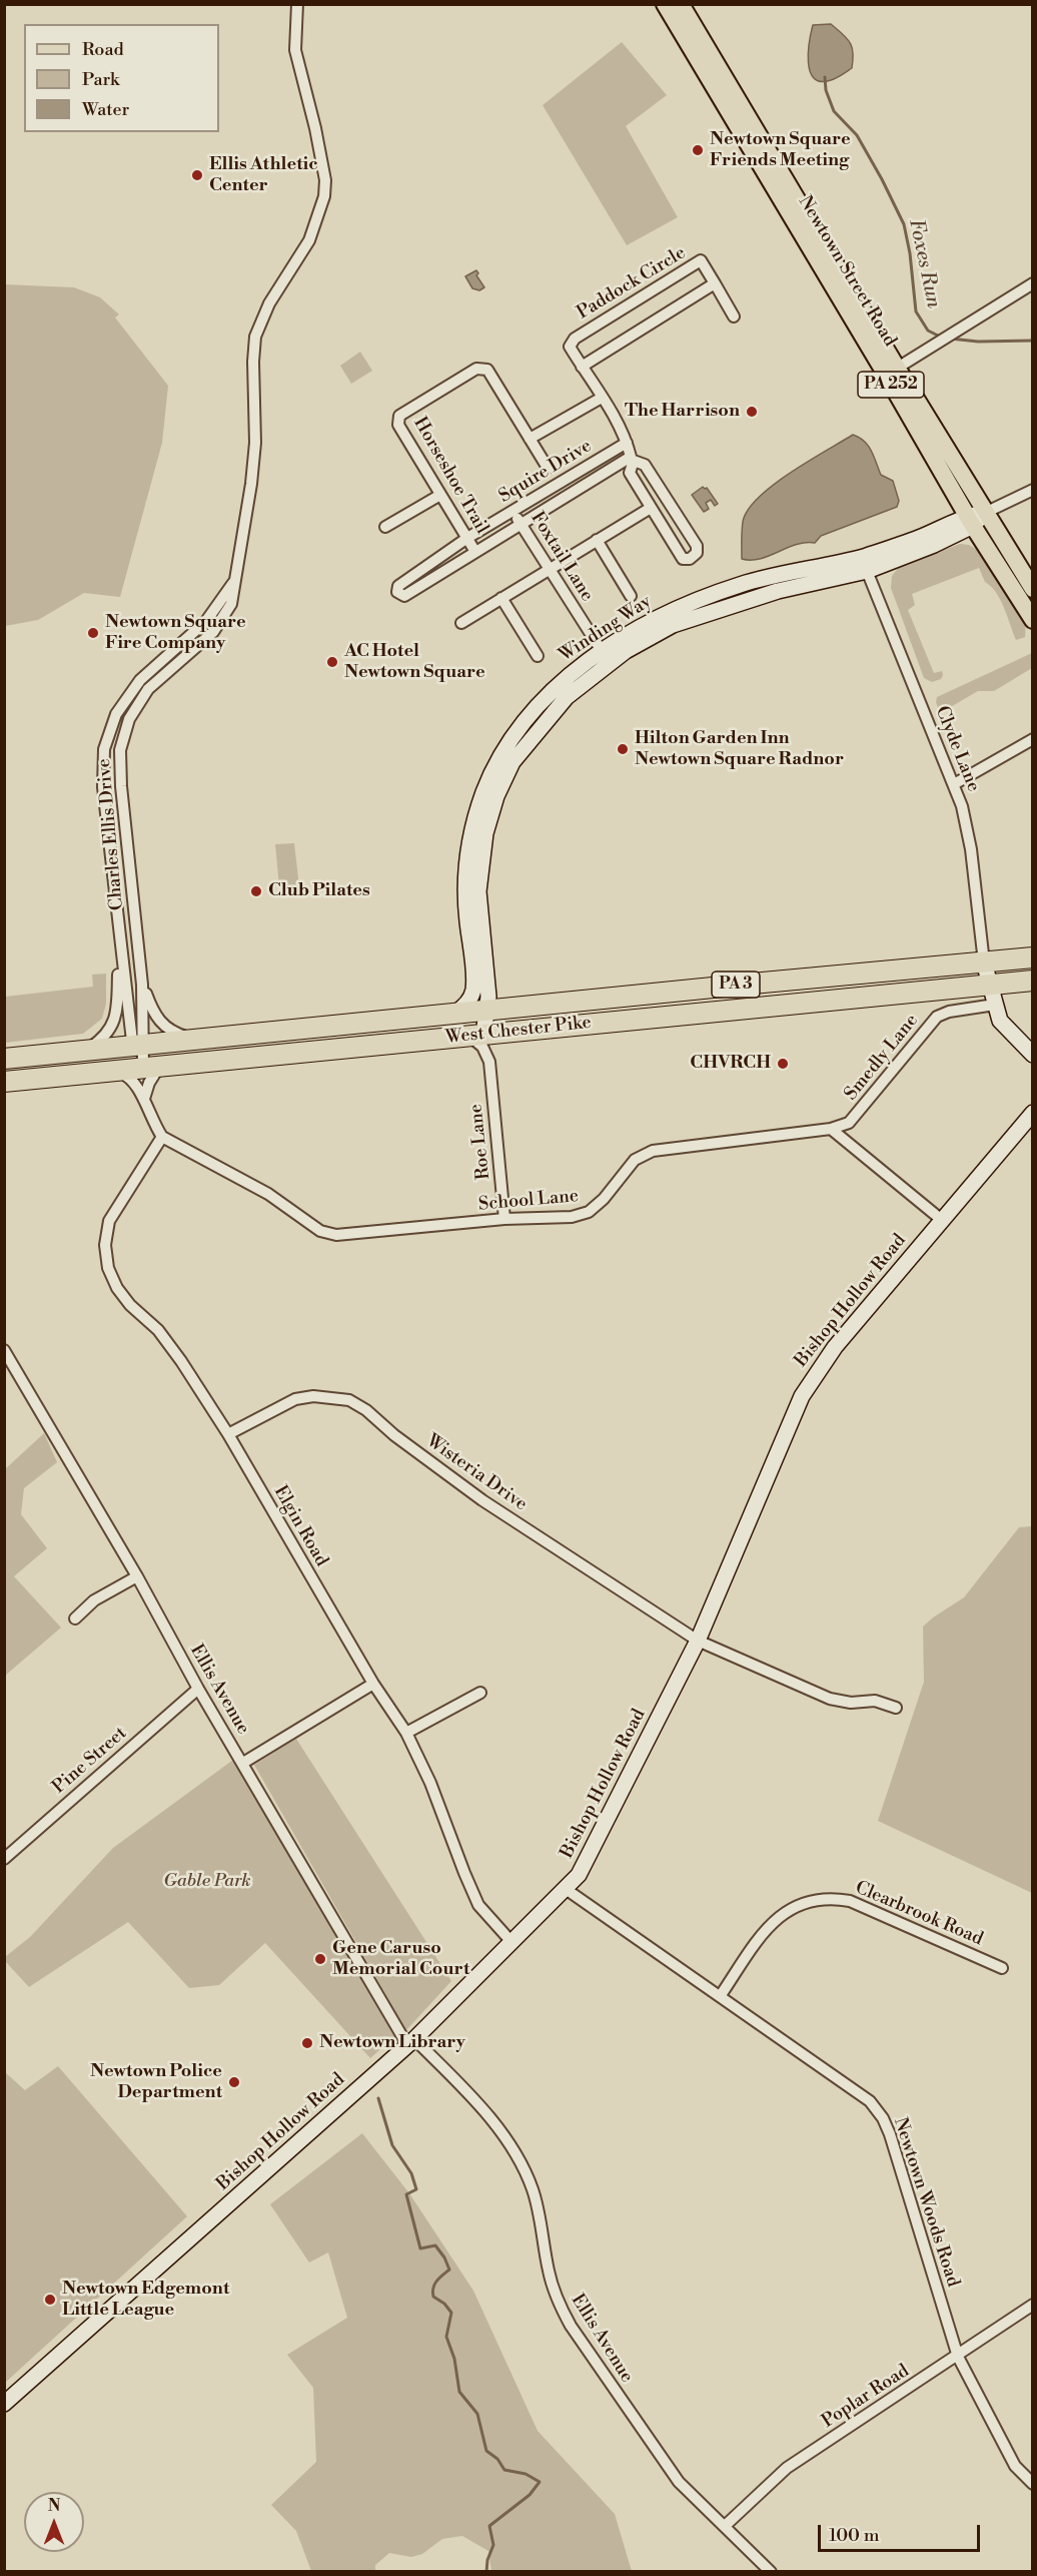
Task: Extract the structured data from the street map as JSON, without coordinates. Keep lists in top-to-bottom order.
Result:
{
  "streets": {
    "highway": ["PA 3", "West Chester Pike"],
    "main road": ["Newtown Street Road", "PA 252"],
    "street": [
      "Paddock Circle",
      "Squire Drive",
      "Horseshoe Trail",
      "Foxtail Lane",
      "Winding Way",
      "Clyde Lane",
      "Charles Ellis Drive",
      "Smedly Lane",
      "Roe Lane",
      "School Lane",
      "Bishop Hollow Road",
      "Wisteria Drive",
      "Elgin Road",
      "Ellis Avenue",
      "Pine Street",
      "Clearbrook Road",
      "Newtown Woods Road",
      "Poplar Road"
    ]
  },
  "crossings": [
    ["Newtown Street Road", "Winding Way"],
    ["Paddock Circle", "Squire Drive"],
    ["Squire Drive", "Horseshoe Trail"],
    ["Squire Drive", "Foxtail Lane"],
    ["Foxtail Lane", "Winding Way"],
    ["Winding Way", "Clyde Lane"],
    ["Winding Way", "West Chester Pike"],
    ["Clyde Lane", "West Chester Pike"],
    ["Charles Ellis Drive", "West Chester Pike"],
    ["Smedly Lane", "School Lane"],
    ["Roe Lane", "School Lane"],
    ["School Lane", "Elgin Road"],
    ["Bishop Hollow Road", "Wisteria Drive"],
    ["Bishop Hollow Road", "Elgin Road"],
    ["Bishop Hollow Road", "Ellis Avenue"],
    ["Bishop Hollow Road", "Newtown Woods Road"],
    ["Wisteria Drive", "Elgin Road"],
    ["Ellis Avenue", "Pine Street"],
    ["Ellis Avenue", "Poplar Road"],
    ["Clearbrook Road", "Newtown Woods Road"],
    ["Newtown Woods Road", "Poplar Road"]
  ],
  "water": ["Foxes Run"],
  "parks": ["Gable Park"],
  "places": [
    "Newtown Square Friends Meeting",
    "Ellis Athletic Center",
    "The Harrison",
    "Newtown Square Fire Company",
    "AC Hotel Newtown Square",
    "Hilton Garden Inn Newtown Square Radnor",
    "Club Pilates",
    "CHVRCH",
    "Gene Caruso Memorial Court",
    "Newtown Library",
    "Newtown Police Department",
    "Newtown Edgemont Little League"
  ],
  "legend": ["Road", "Park", "Water"],
  "scale_bar": "100 m",
  "north": "top"
}
